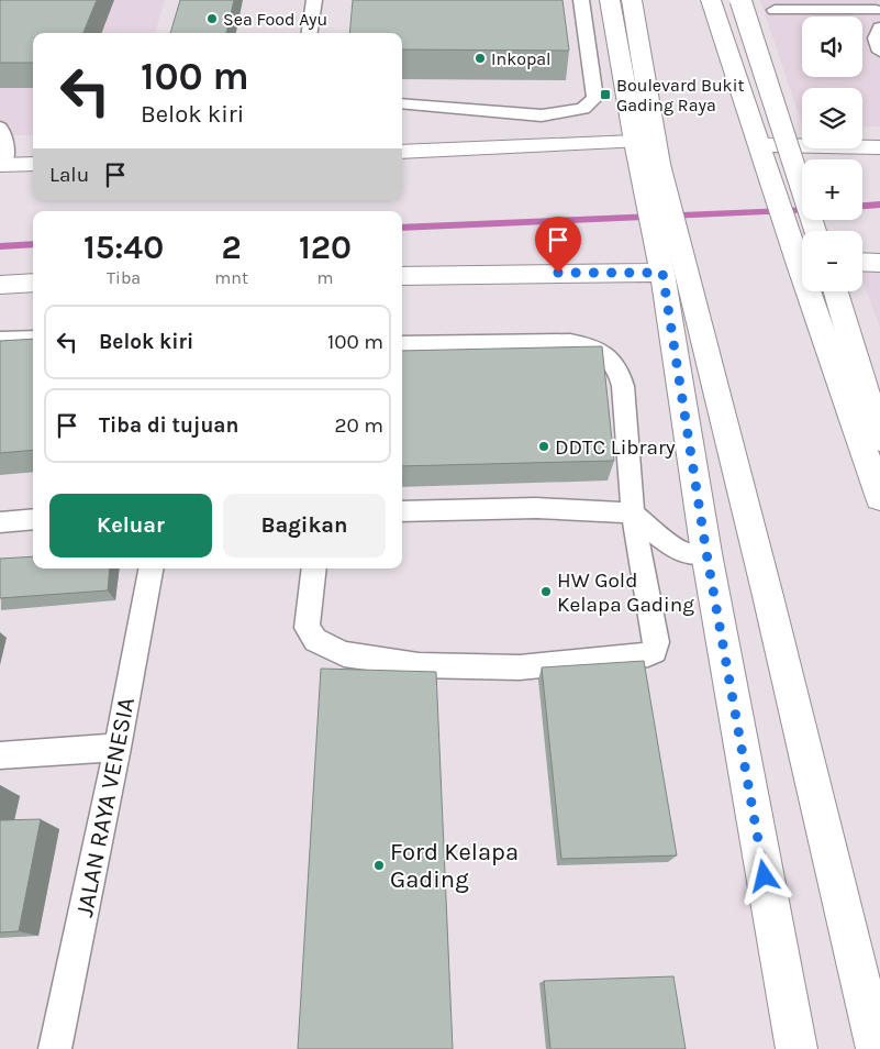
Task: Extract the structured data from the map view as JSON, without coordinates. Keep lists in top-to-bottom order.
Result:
{
  "streets": {
    "lane": ["JALAN RAYA VENESIA"]
  },
  "places": {
    "other": [
      "Sea Food Ayu",
      "Inkopal",
      "DDTC Library",
      "HW Gold Kelapa Gading",
      "Ford Kelapa Gading"
    ],
    "transit": ["Boulevard Bukit Gading Raya"]
  },
  "page": {
    "map_buttons": ["+", "−"],
    "turn": ["100 m", "Belok kiri"],
    "then": "Lalu",
    "eta": [
      "15:40",
      "Tiba",
      "2",
      "mnt",
      "120",
      "m"
    ],
    "list": [
      {
        "name": "Belok kiri",
        "value": "100 m"
      },
      {
        "name": "Tiba di tujuan",
        "value": "20 m"
      }
    ],
    "buttons": ["Keluar", "Bagikan"]
  }
}
